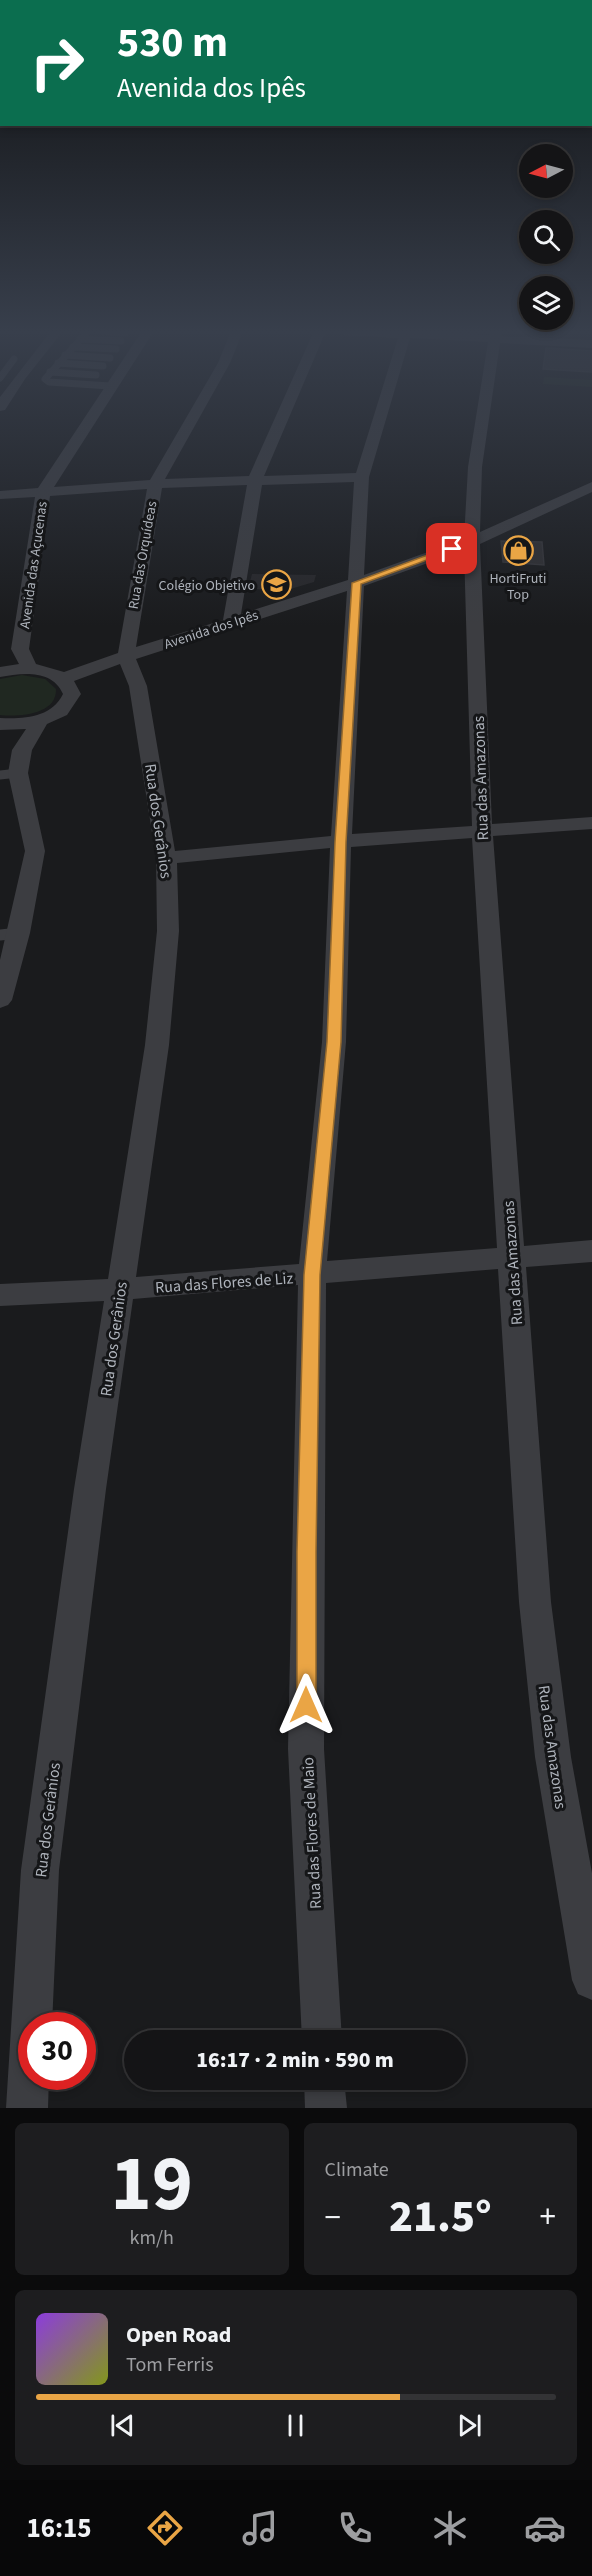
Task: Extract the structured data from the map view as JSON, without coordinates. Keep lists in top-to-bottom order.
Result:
{
  "streets": {
    "street": [
      "Rua das Orquídeas",
      "Avenida das Açucenas",
      "Avenida dos Ipês",
      "Rua das Amazonas",
      "Rua dos Gerânios",
      "Rua das Flores de Liz",
      "Rua das Flores de Maio"
    ]
  },
  "crossings": [
    ["Rua das Orquídeas", "Avenida dos Ipês"],
    ["Rua das Orquídeas", "Rua dos Gerânios"],
    ["Avenida dos Ipês", "Rua das Amazonas"],
    ["Avenida dos Ipês", "Rua dos Gerânios"],
    ["Avenida dos Ipês", "Rua das Flores de Maio"],
    ["Rua das Amazonas", "Rua das Flores de Liz"],
    ["Rua dos Gerânios", "Rua das Flores de Liz"],
    ["Rua das Flores de Liz", "Rua das Flores de Maio"]
  ],
  "places": {
    "shop": ["HortiFruti Top"],
    "school or university": ["Colégio Objetivo"]
  },
  "north": "left",
  "page": {
    "turn": ["530 m", "Avenida dos Ipês"],
    "limit": "30",
    "trip": "16:17 · 2 min · 590 m",
    "tile": [
      ["19", "km/h"],
      "Climate"
    ],
    "heat": ["−", "21.5°", "+"],
    "song": ["Open Road", "Tom Ferris"],
    "tabs": "16:15"
  }
}
